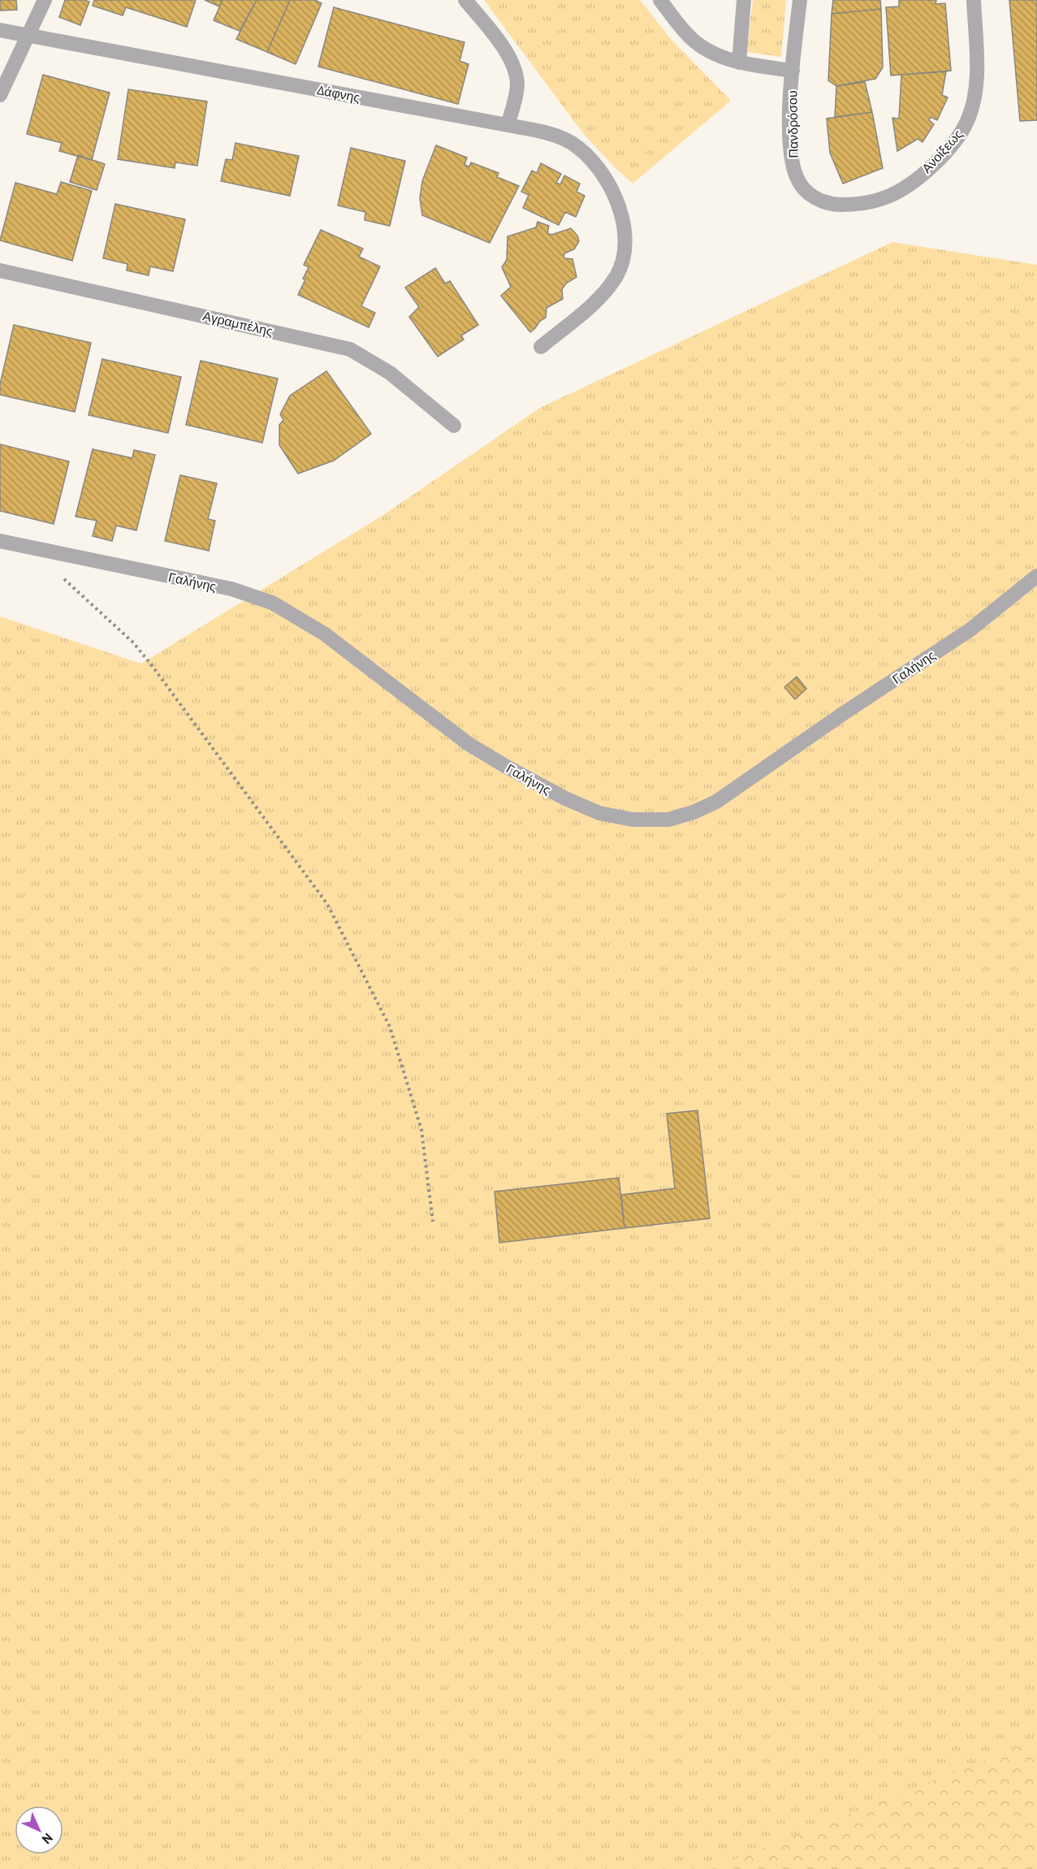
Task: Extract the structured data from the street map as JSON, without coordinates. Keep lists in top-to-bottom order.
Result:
{
  "streets": {
    "street": [
      "Δάφνης",
      "Πανδρόσου",
      "Ανοίξεως",
      "Αγραμπέλης",
      "Γαλήνης"
    ]
  },
  "crossings": [
    ["Πανδρόσου", "Ανοίξεως"]
  ],
  "north": "bottom right"
}
